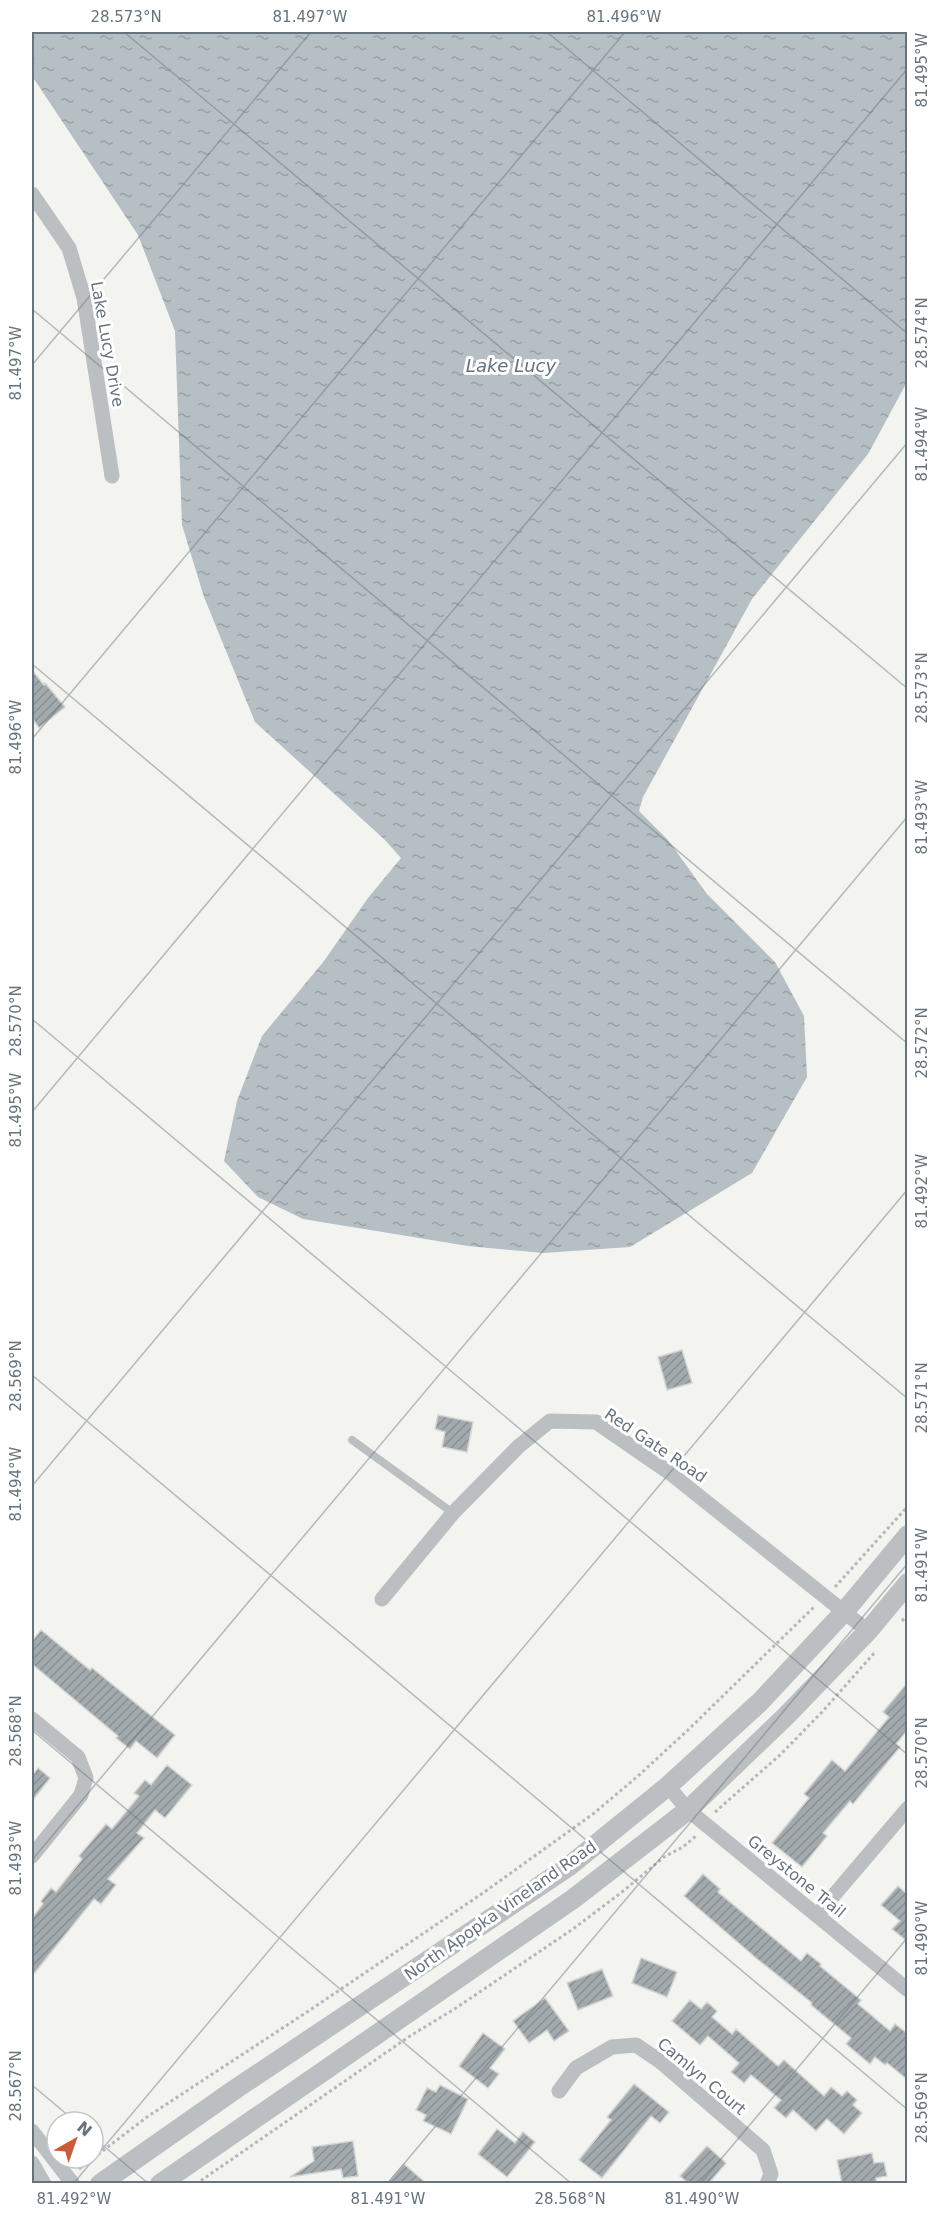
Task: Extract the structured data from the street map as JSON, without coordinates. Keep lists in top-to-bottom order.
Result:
{
  "streets": {
    "street": [
      "Lake Lucy Drive",
      "Red Gate Road",
      "Greystone Trail",
      "North Apopka Vineland Road",
      "Camlyn Court"
    ]
  },
  "crossings": [
    ["Red Gate Road", "North Apopka Vineland Road"],
    ["Greystone Trail", "North Apopka Vineland Road"]
  ],
  "water": ["Lake Lucy"],
  "north": "top right",
  "coordinates": [
    "28.573°N",
    "81.497°W",
    "81.496°W",
    "81.495°W",
    "28.574°N",
    "81.494°W",
    "81.493°W",
    "28.570°N",
    "28.572°N",
    "81.492°W",
    "28.569°N",
    "28.571°N",
    "81.491°W",
    "28.568°N",
    "81.490°W",
    "28.567°N"
  ]
}
